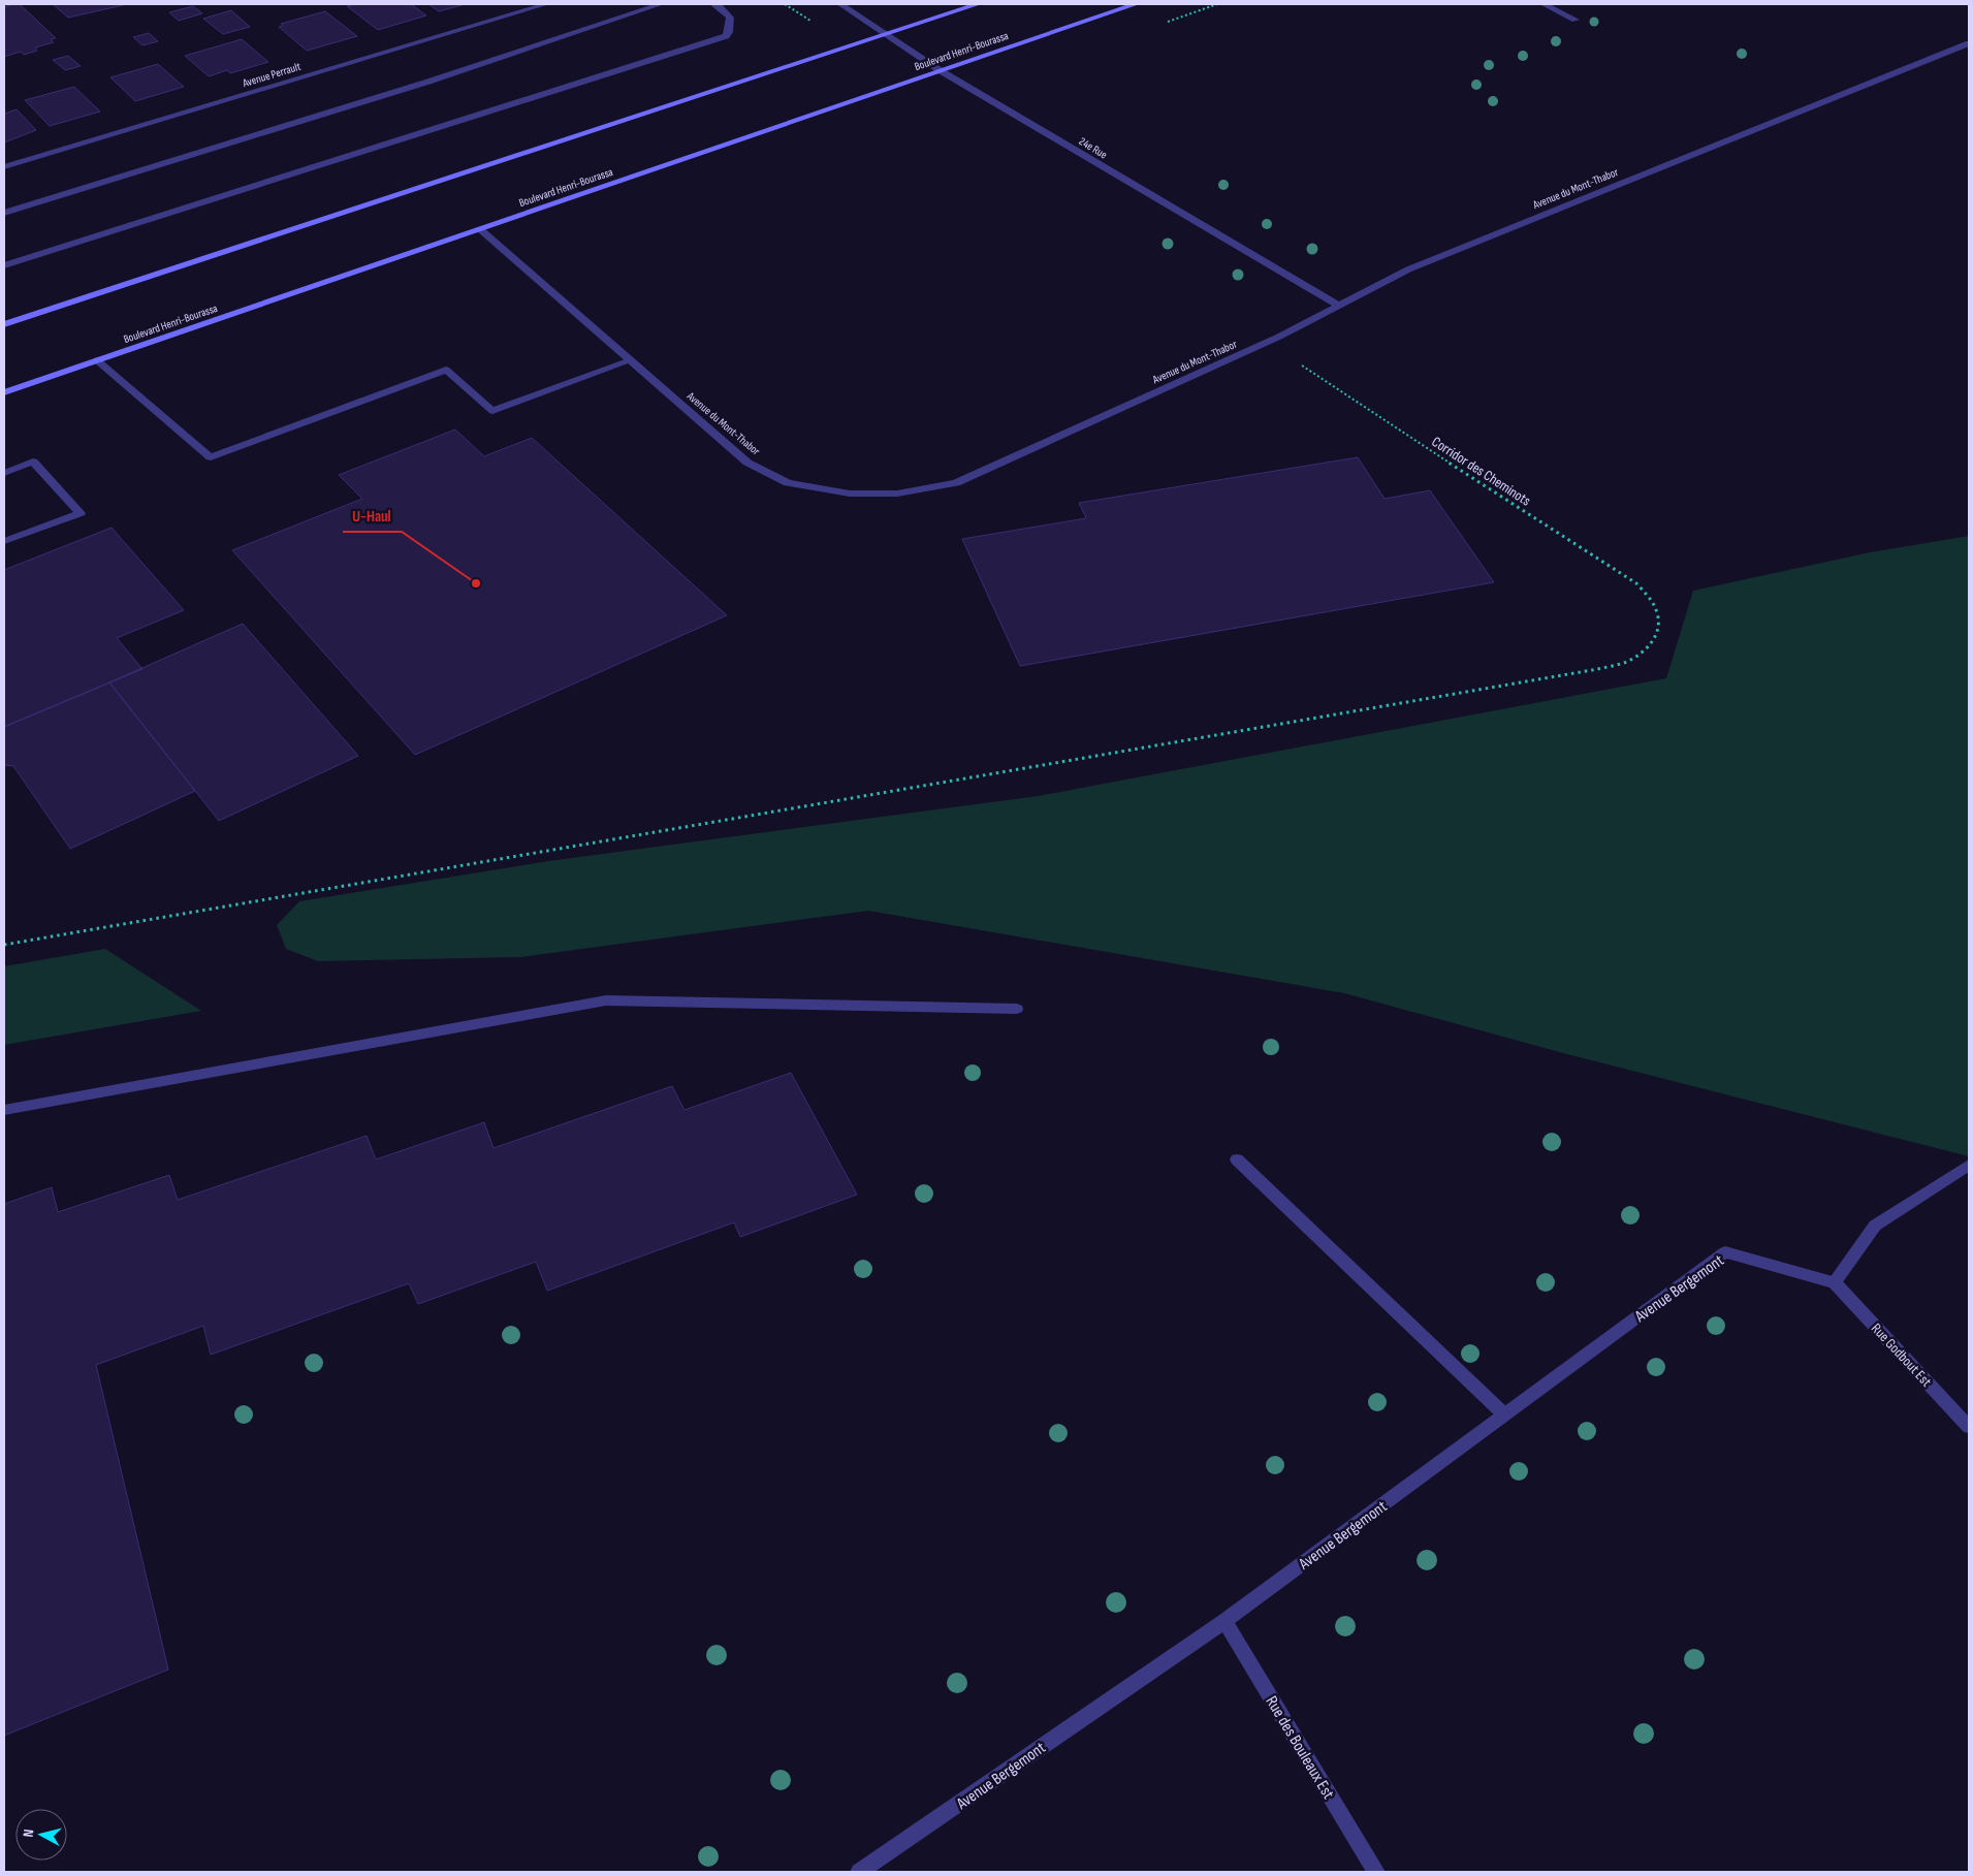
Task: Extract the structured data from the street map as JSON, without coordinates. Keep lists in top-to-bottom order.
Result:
{
  "streets": {
    "main road": ["Boulevard Henri-Bourassa"],
    "street": [
      "Avenue Perrault",
      "24e Rue",
      "Avenue du Mont-Thabor",
      "Avenue Bergemont",
      "Rue Godbout Est",
      "Rue des Bouleaux Est"
    ],
    "path": ["Corridor des Cheminots"]
  },
  "crossings": [
    ["Boulevard Henri-Bourassa", "24e Rue"],
    ["Boulevard Henri-Bourassa", "Avenue du Mont-Thabor"],
    ["24e Rue", "Avenue du Mont-Thabor"],
    ["Avenue Bergemont", "Rue Godbout Est"],
    ["Avenue Bergemont", "Rue des Bouleaux Est"]
  ],
  "places": ["U-Haul"],
  "north": "left"
}
